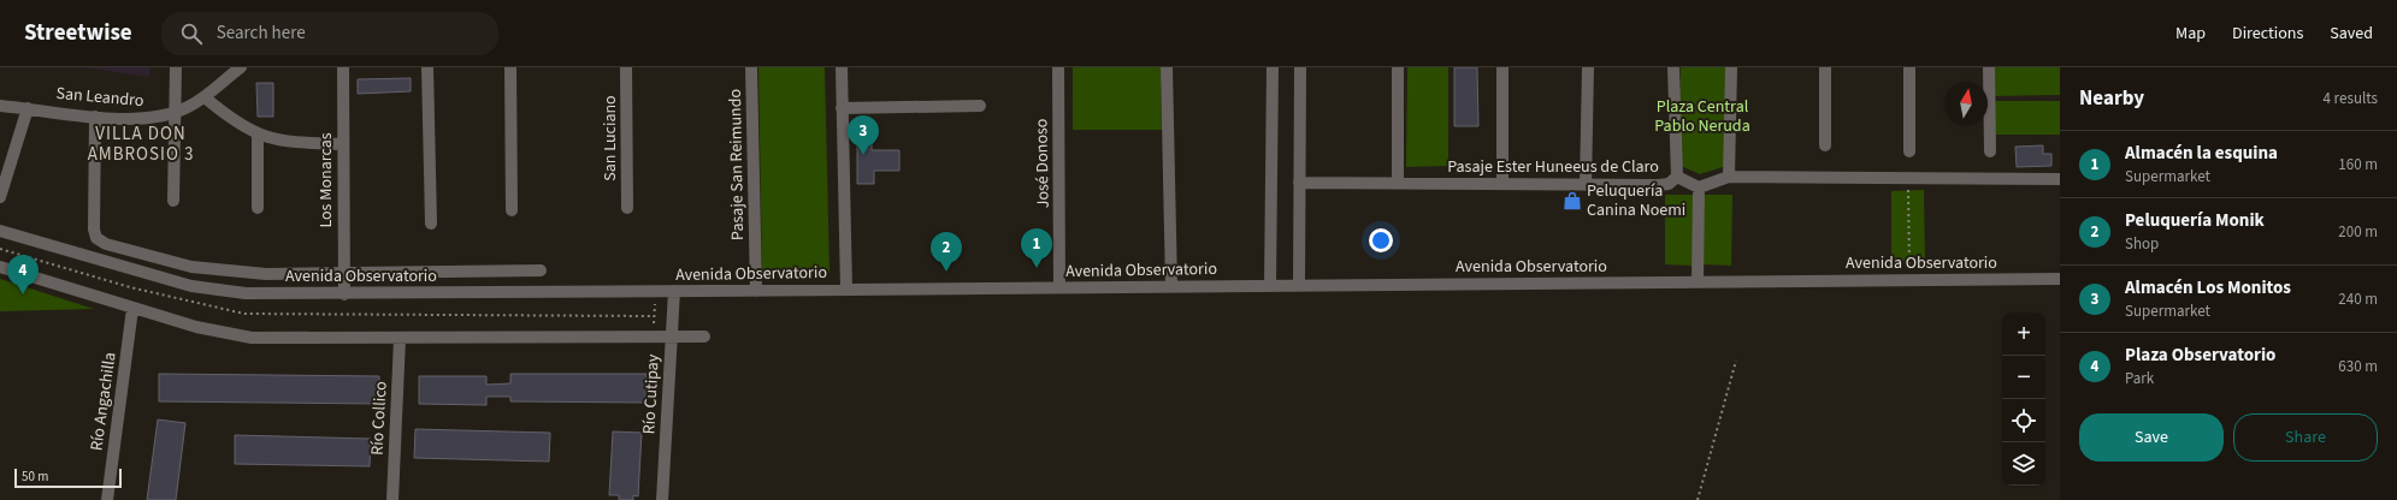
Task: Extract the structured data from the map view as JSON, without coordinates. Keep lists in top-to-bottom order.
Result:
{
  "streets": {
    "street": [
      "San Leandro",
      "San Luciano",
      "José Donoso",
      "Pasaje San Reimundo",
      "Pasaje Ester Huneeus de Claro",
      "Los Monarcas",
      "Avenida Observatorio",
      "Río Cutipay",
      "Río Angachilla",
      "Río Collico"
    ]
  },
  "crossings": [
    ["José Donoso", "Avenida Observatorio"],
    ["Pasaje San Reimundo", "Avenida Observatorio"],
    ["Los Monarcas", "Avenida Observatorio"],
    ["Avenida Observatorio", "Río Cutipay"]
  ],
  "districts": ["VILLA DON AMBROSIO 3"],
  "parks": ["Plaza Central Pablo Neruda"],
  "places": {
    "shop": ["Peluquería Canina Noemi"]
  },
  "scale_bar": "50 m",
  "north": "top",
  "page": {
    "header": "Streetwise",
    "search": "Search here",
    "nav": ["Map", "Directions", "Saved"],
    "heading": ["Nearby", "4 results"],
    "pins": [
      "3",
      "1",
      "2",
      "4"
    ],
    "list": [
      {
        "mark": "1",
        "name": "Almacén la esquina",
        "note": "Supermarket",
        "value": "160 m"
      },
      {
        "mark": "2",
        "name": "Peluquería Monik",
        "note": "Shop",
        "value": "200 m"
      },
      {
        "mark": "3",
        "name": "Almacén Los Monitos",
        "note": "Supermarket",
        "value": "240 m"
      },
      {
        "mark": "4",
        "name": "Plaza Observatorio",
        "note": "Park",
        "value": "630 m"
      }
    ],
    "map_buttons": ["+", "−"],
    "buttons": ["Save", "Share"],
    "scale": "50 m"
  }
}
